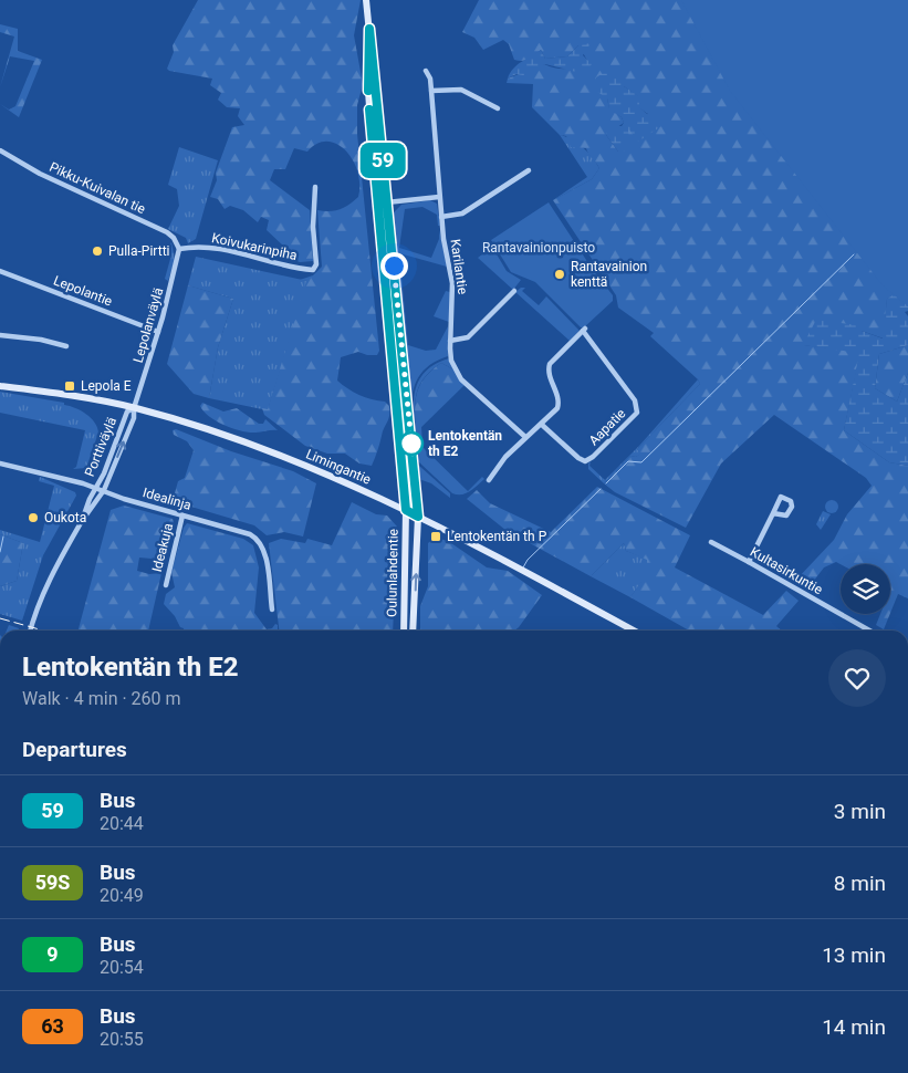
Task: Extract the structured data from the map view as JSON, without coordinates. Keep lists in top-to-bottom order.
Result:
{
  "streets": {
    "main road": ["Limingantie", "Oulunlahdentie"],
    "street": [
      "Pikku-Kuivalan tie",
      "Koivukarinpiha",
      "Karilantie",
      "Lepolantie",
      "Lepolanväylä",
      "Aapatie",
      "Porttiväylä",
      "Idealinja",
      "Ideakuja",
      "Kultasirkuntie"
    ]
  },
  "crossings": [
    ["Pikku-Kuivalan tie", "Koivukarinpiha"],
    ["Pikku-Kuivalan tie", "Lepolanväylä"],
    ["Koivukarinpiha", "Lepolanväylä"],
    ["Lepolantie", "Lepolanväylä"],
    ["Lepolanväylä", "Porttiväylä"],
    ["Lepolanväylä", "Limingantie"],
    ["Porttiväylä", "Limingantie"],
    ["Porttiväylä", "Idealinja"],
    ["Limingantie", "Oulunlahdentie"],
    ["Idealinja", "Ideakuja"]
  ],
  "parks": ["Rantavainionpuisto"],
  "places": {
    "other": [
      "Pulla-Pirtti",
      "Rantavainion kenttä",
      "Lentokentän th E2",
      "Oukota"
    ],
    "transit": ["Lepola E", "Lentokentän th P"]
  },
  "lines": ["bus line 59"],
  "page": {
    "on_map": "59",
    "heading": [
      ["Lentokentän th E2", "Walk · 4 min · 260 m"],
      "Departures"
    ],
    "list": [
      {
        "mark": "59",
        "name": "Bus",
        "note": "20:44",
        "value": "3 min"
      },
      {
        "mark": "59S",
        "name": "Bus",
        "note": "20:49",
        "value": "8 min"
      },
      {
        "mark": "9",
        "name": "Bus",
        "note": "20:54",
        "value": "13 min"
      },
      {
        "mark": "63",
        "name": "Bus",
        "note": "20:55",
        "value": "14 min"
      }
    ]
  }
}
